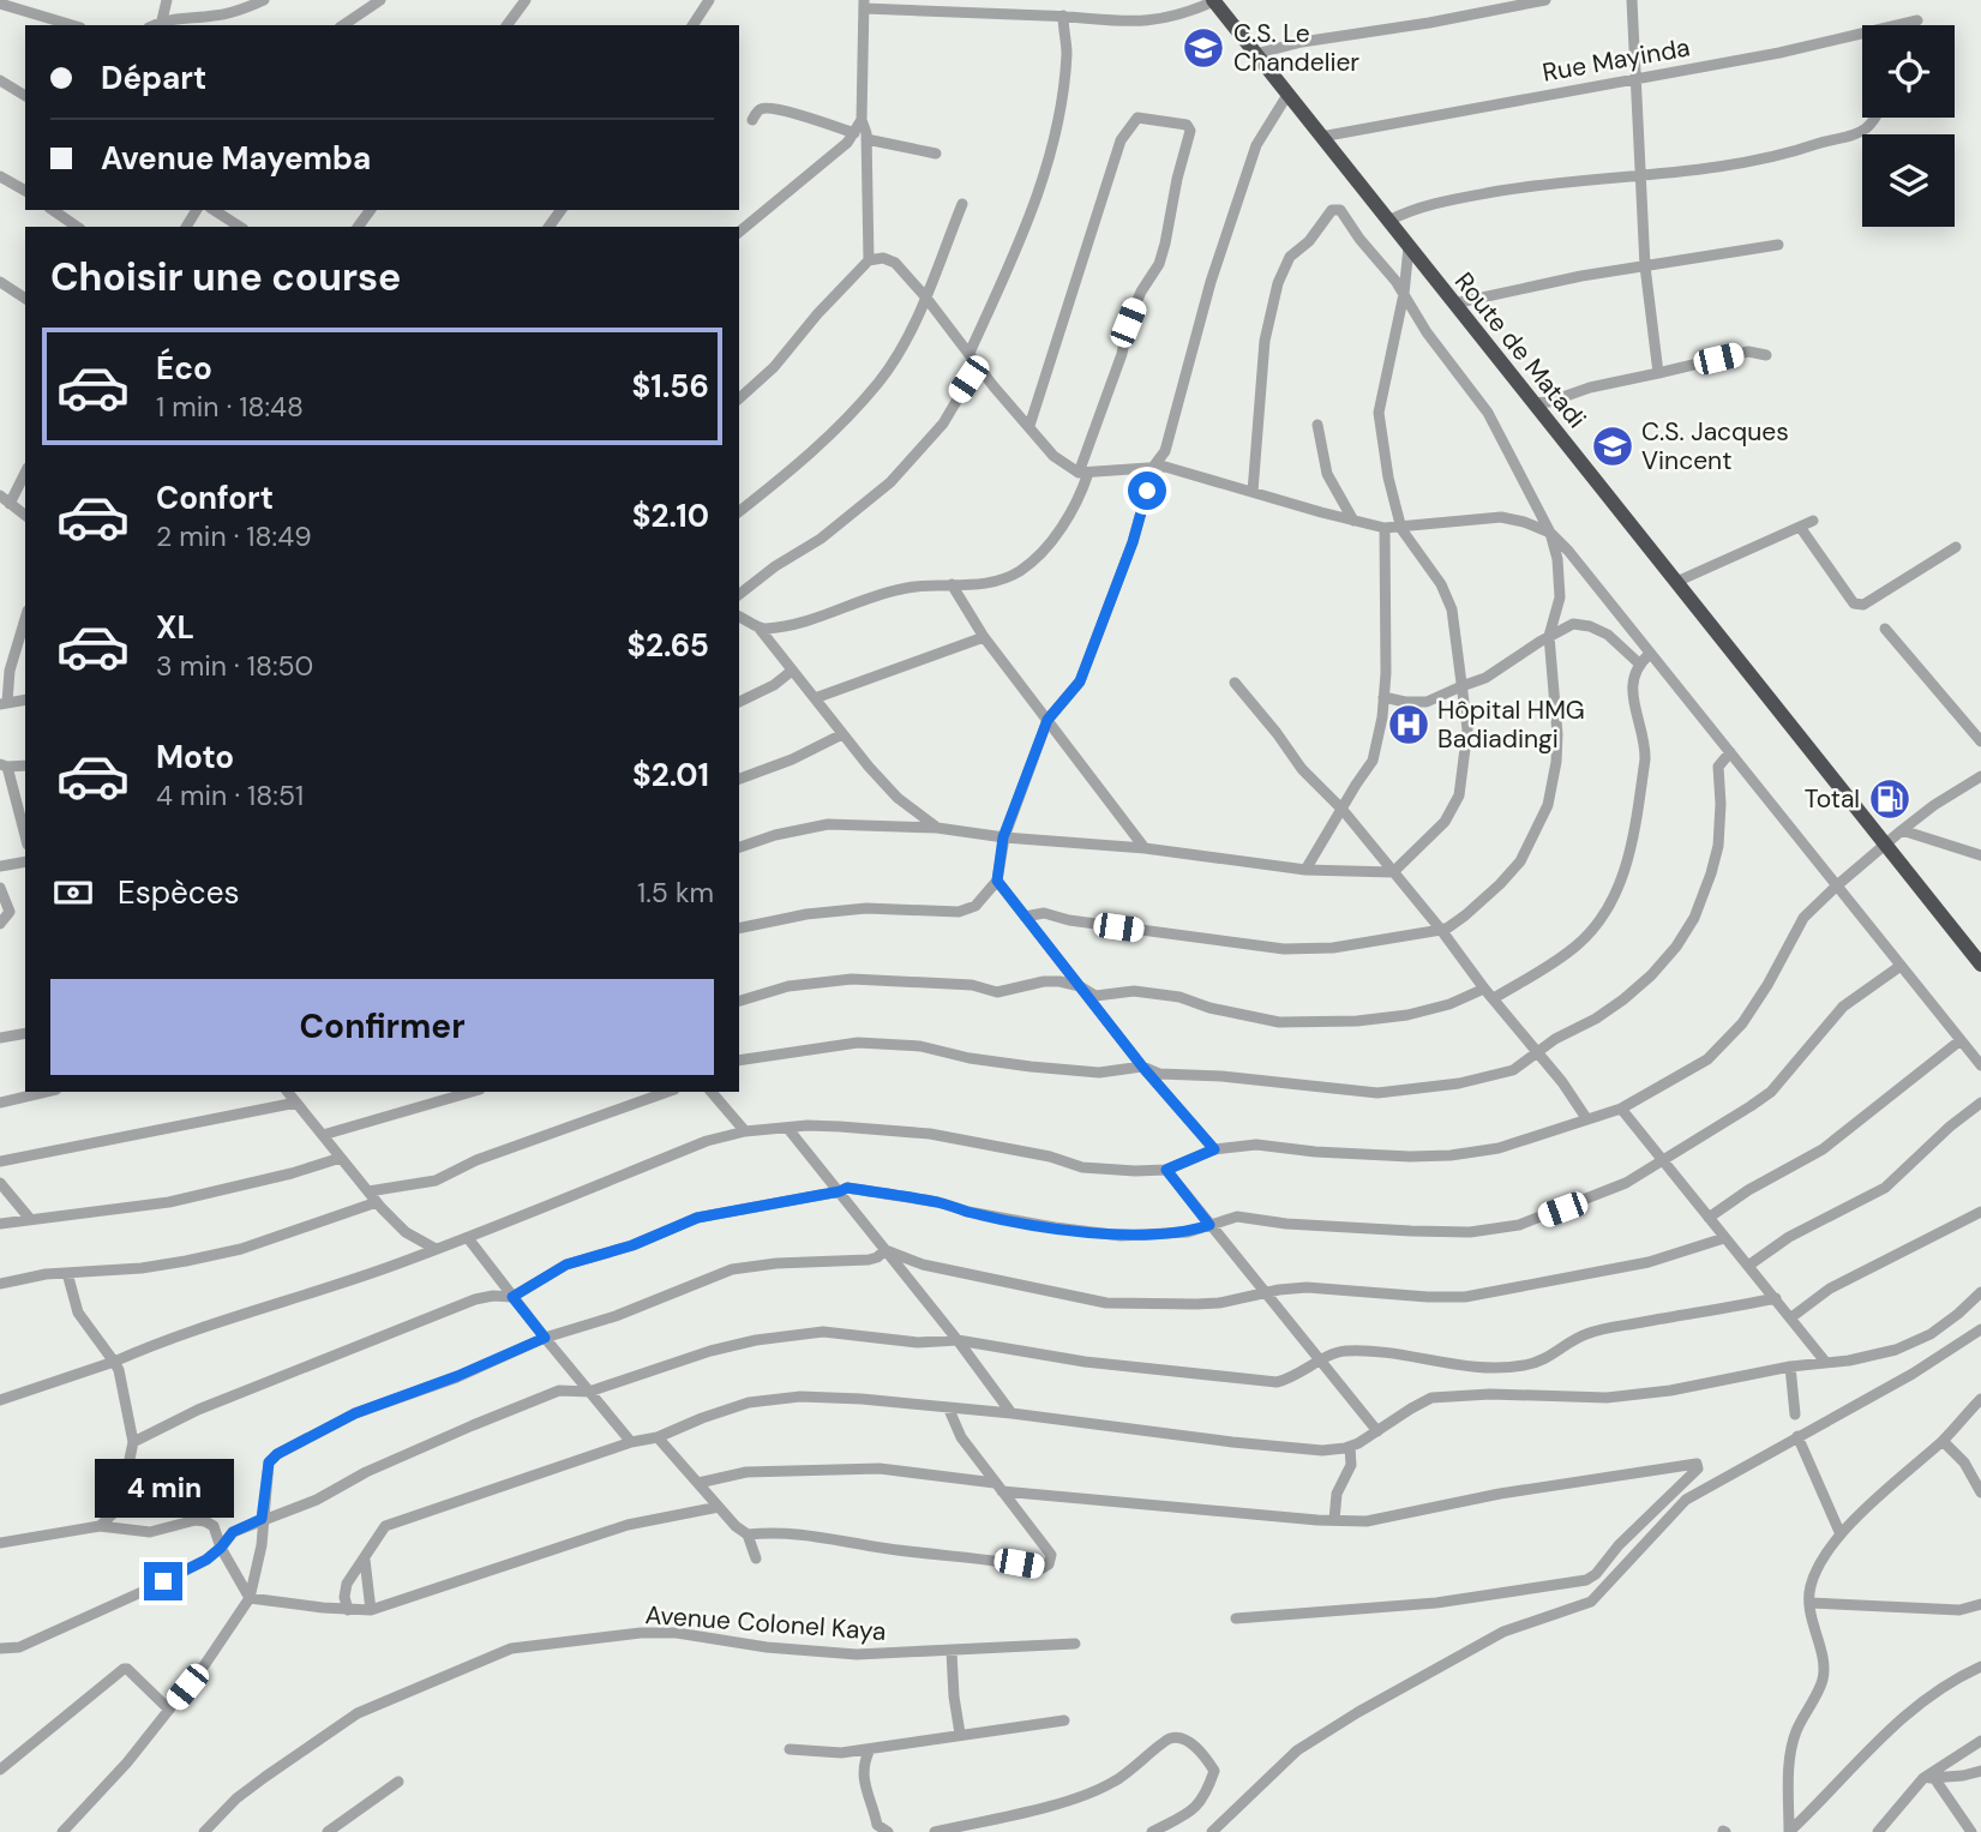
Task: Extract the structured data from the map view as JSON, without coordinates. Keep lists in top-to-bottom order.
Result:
{
  "streets": {
    "highway": ["Route de Matadi"],
    "street": ["Rue Mayinda", "Avenue Colonel Kaya"]
  },
  "crossings": [
    ["Rue Mayinda", "Route de Matadi"]
  ],
  "places": {
    "school or university": ["C.S. Le Chandelier", "C.S. Jacques Vincent"],
    "hospital": ["Hôpital HMG Badiadingi"],
    "fuel station": ["Total"]
  },
  "page": {
    "banner": ["Départ", "Avenue Mayemba"],
    "heading": "Choisir une course",
    "list": [
      {
        "name": "Éco",
        "note": "1 min · 18:48",
        "value": "$1.56"
      },
      {
        "name": "Confort",
        "note": "2 min · 18:49",
        "value": "$2.10"
      },
      {
        "name": "XL",
        "note": "3 min · 18:50",
        "value": "$2.65"
      },
      {
        "name": "Moto",
        "note": "4 min · 18:51",
        "value": "$2.01"
      }
    ],
    "pay": ["Espèces", "1.5 km"],
    "buttons": "Confirmer",
    "bubble": "4 min"
  }
}
